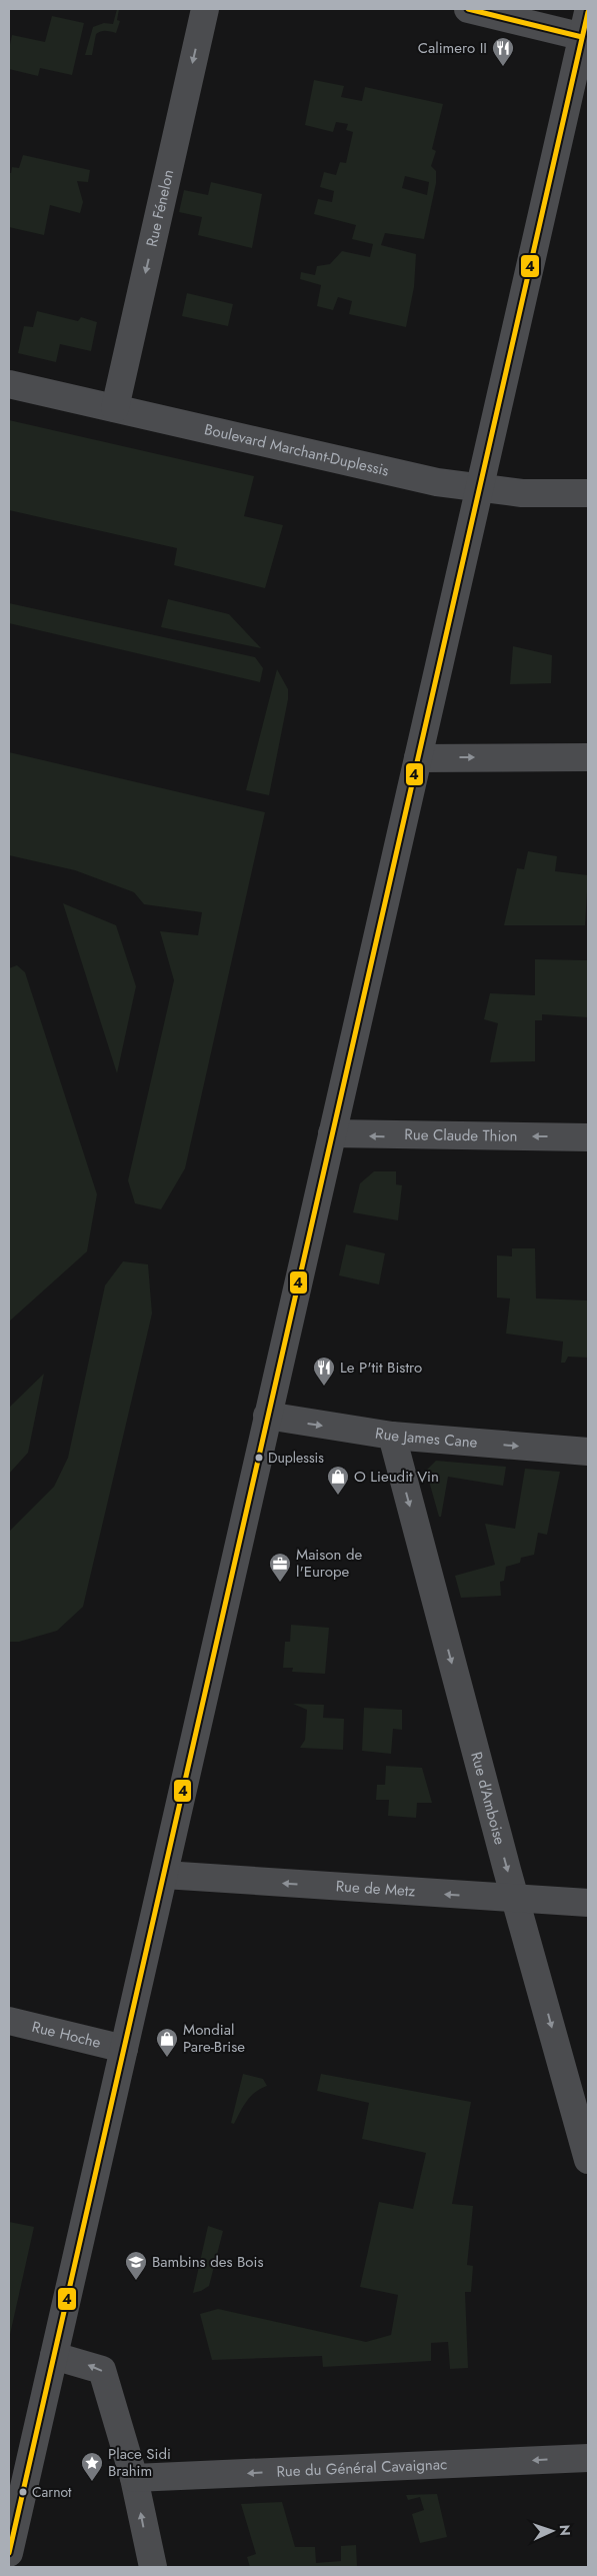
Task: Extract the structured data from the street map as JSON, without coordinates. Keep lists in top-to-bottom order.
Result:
{
  "streets": {
    "street": [
      "Rue Fénelon",
      "Boulevard Marchant-Duplessis",
      "Rue Claude Thion",
      "Rue James Cane",
      "Rue d'Amboise",
      "Rue de Metz",
      "Rue Hoche",
      "Rue du Général Cavaignac"
    ]
  },
  "crossings": [
    ["Rue Fénelon", "Boulevard Marchant-Duplessis"],
    ["Rue James Cane", "Rue d'Amboise"],
    ["Rue d'Amboise", "Rue de Metz"]
  ],
  "one_way": [
    "Rue Fénelon",
    "Rue Claude Thion",
    "Rue James Cane",
    "Rue d'Amboise",
    "Rue de Metz",
    "Rue du Général Cavaignac"
  ],
  "places": {
    "restaurant": ["Calimero II", "Le P'tit Bistro"],
    "other": ["Duplessis", "Carnot"],
    "shop": ["O Lieudit Vin", "Mondial Pare-Brise"],
    "office": ["Maison de l'Europe"],
    "school or university": ["Bambins des Bois"],
    "place": ["Place Sidi Brahim"]
  },
  "lines": ["transit line 4"],
  "north": "right"
}
